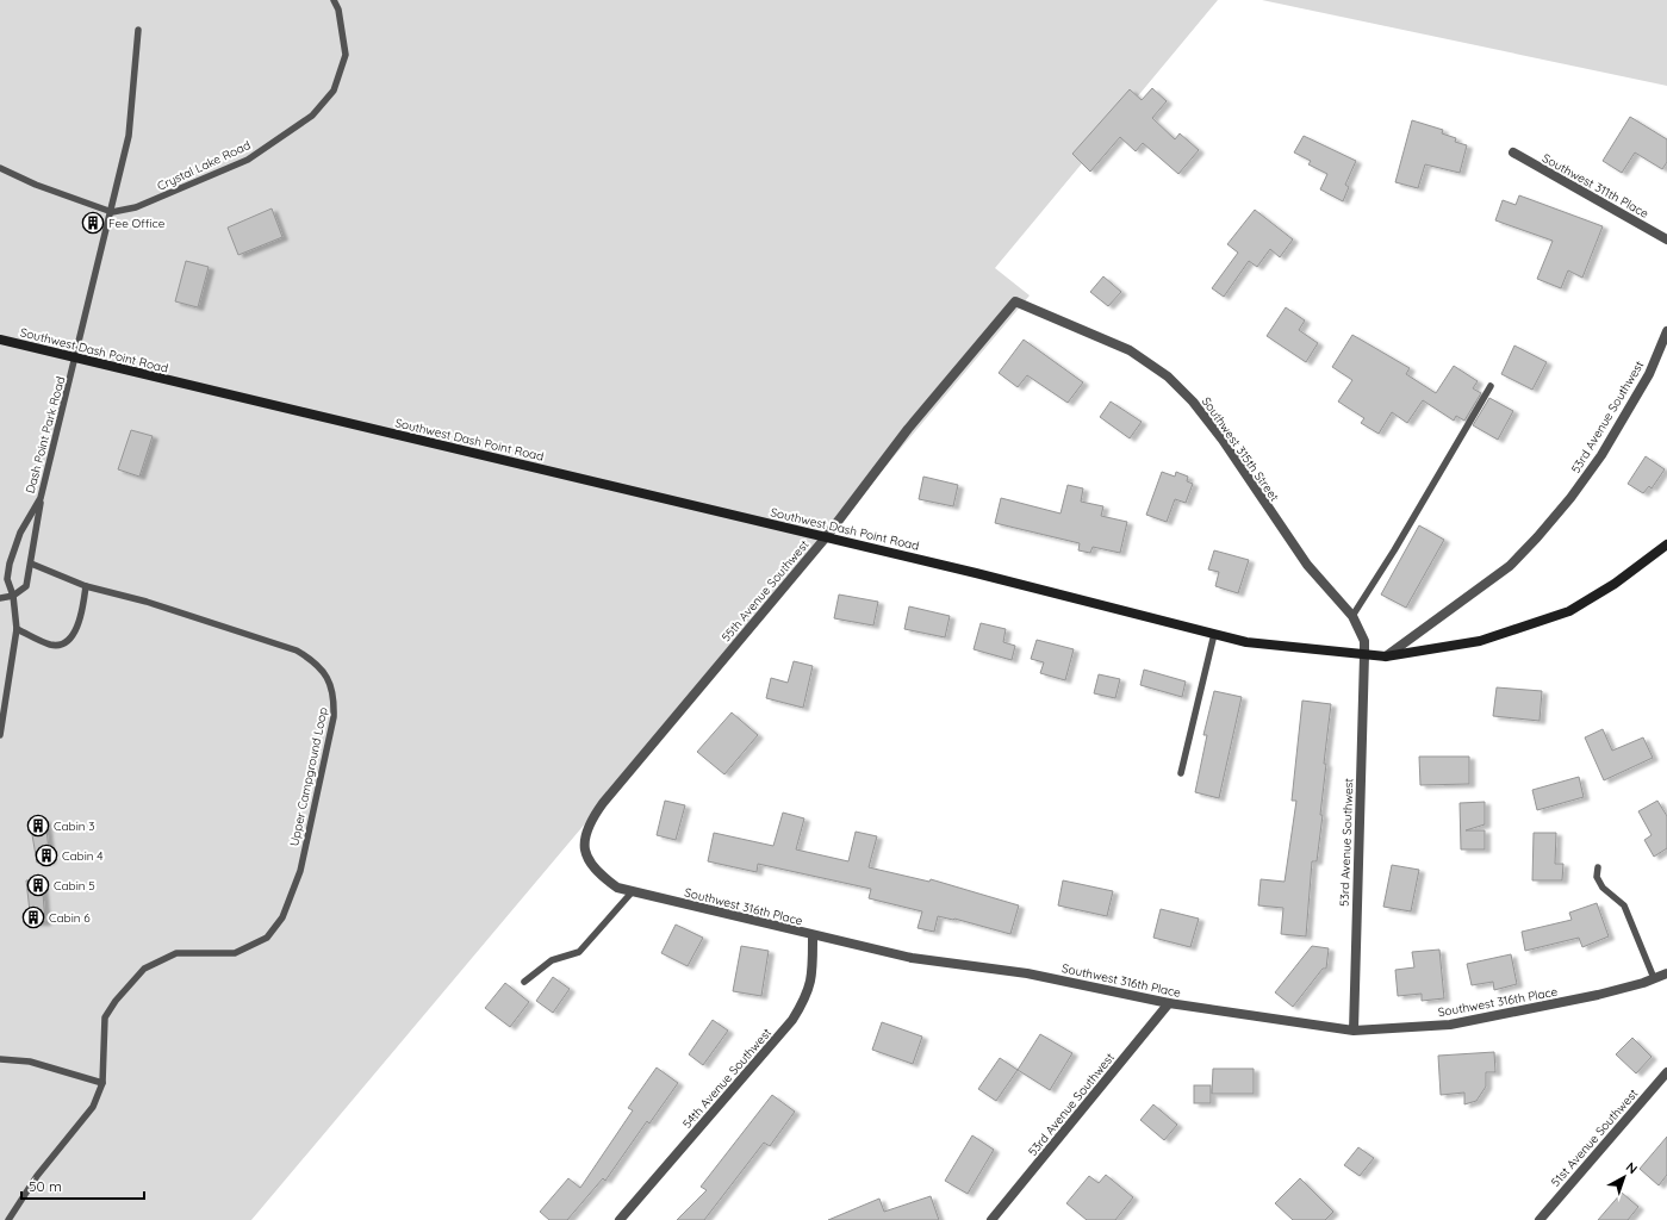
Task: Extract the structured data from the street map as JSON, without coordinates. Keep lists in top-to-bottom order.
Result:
{
  "streets": {
    "main road": ["Southwest Dash Point Road"],
    "street": [
      "Southwest 311th Place",
      "53rd Avenue Southwest",
      "Southwest 315th Street",
      "55th Avenue Southwest",
      "Southwest 316th Place",
      "54th Avenue Southwest",
      "51st Avenue Southwest"
    ],
    "lane": ["Crystal Lake Road", "Dash Point Park Road", "Upper Campground Loop"]
  },
  "crossings": [
    ["Southwest Dash Point Road", "53rd Avenue Southwest"],
    ["Southwest Dash Point Road", "Dash Point Park Road"],
    ["Southwest Dash Point Road", "Southwest 315th Street"],
    ["Southwest Dash Point Road", "55th Avenue Southwest"],
    ["53rd Avenue Southwest", "Southwest 315th Street"],
    ["53rd Avenue Southwest", "Southwest 316th Place"],
    ["Southwest 315th Street", "55th Avenue Southwest"],
    ["55th Avenue Southwest", "Southwest 316th Place"],
    ["Southwest 316th Place", "54th Avenue Southwest"]
  ],
  "places": {
    "building": [
      "Fee Office",
      "Cabin 3",
      "Cabin 4",
      "Cabin 5",
      "Cabin 6"
    ]
  },
  "scale_bar": "50 m",
  "north": "top right"
}
